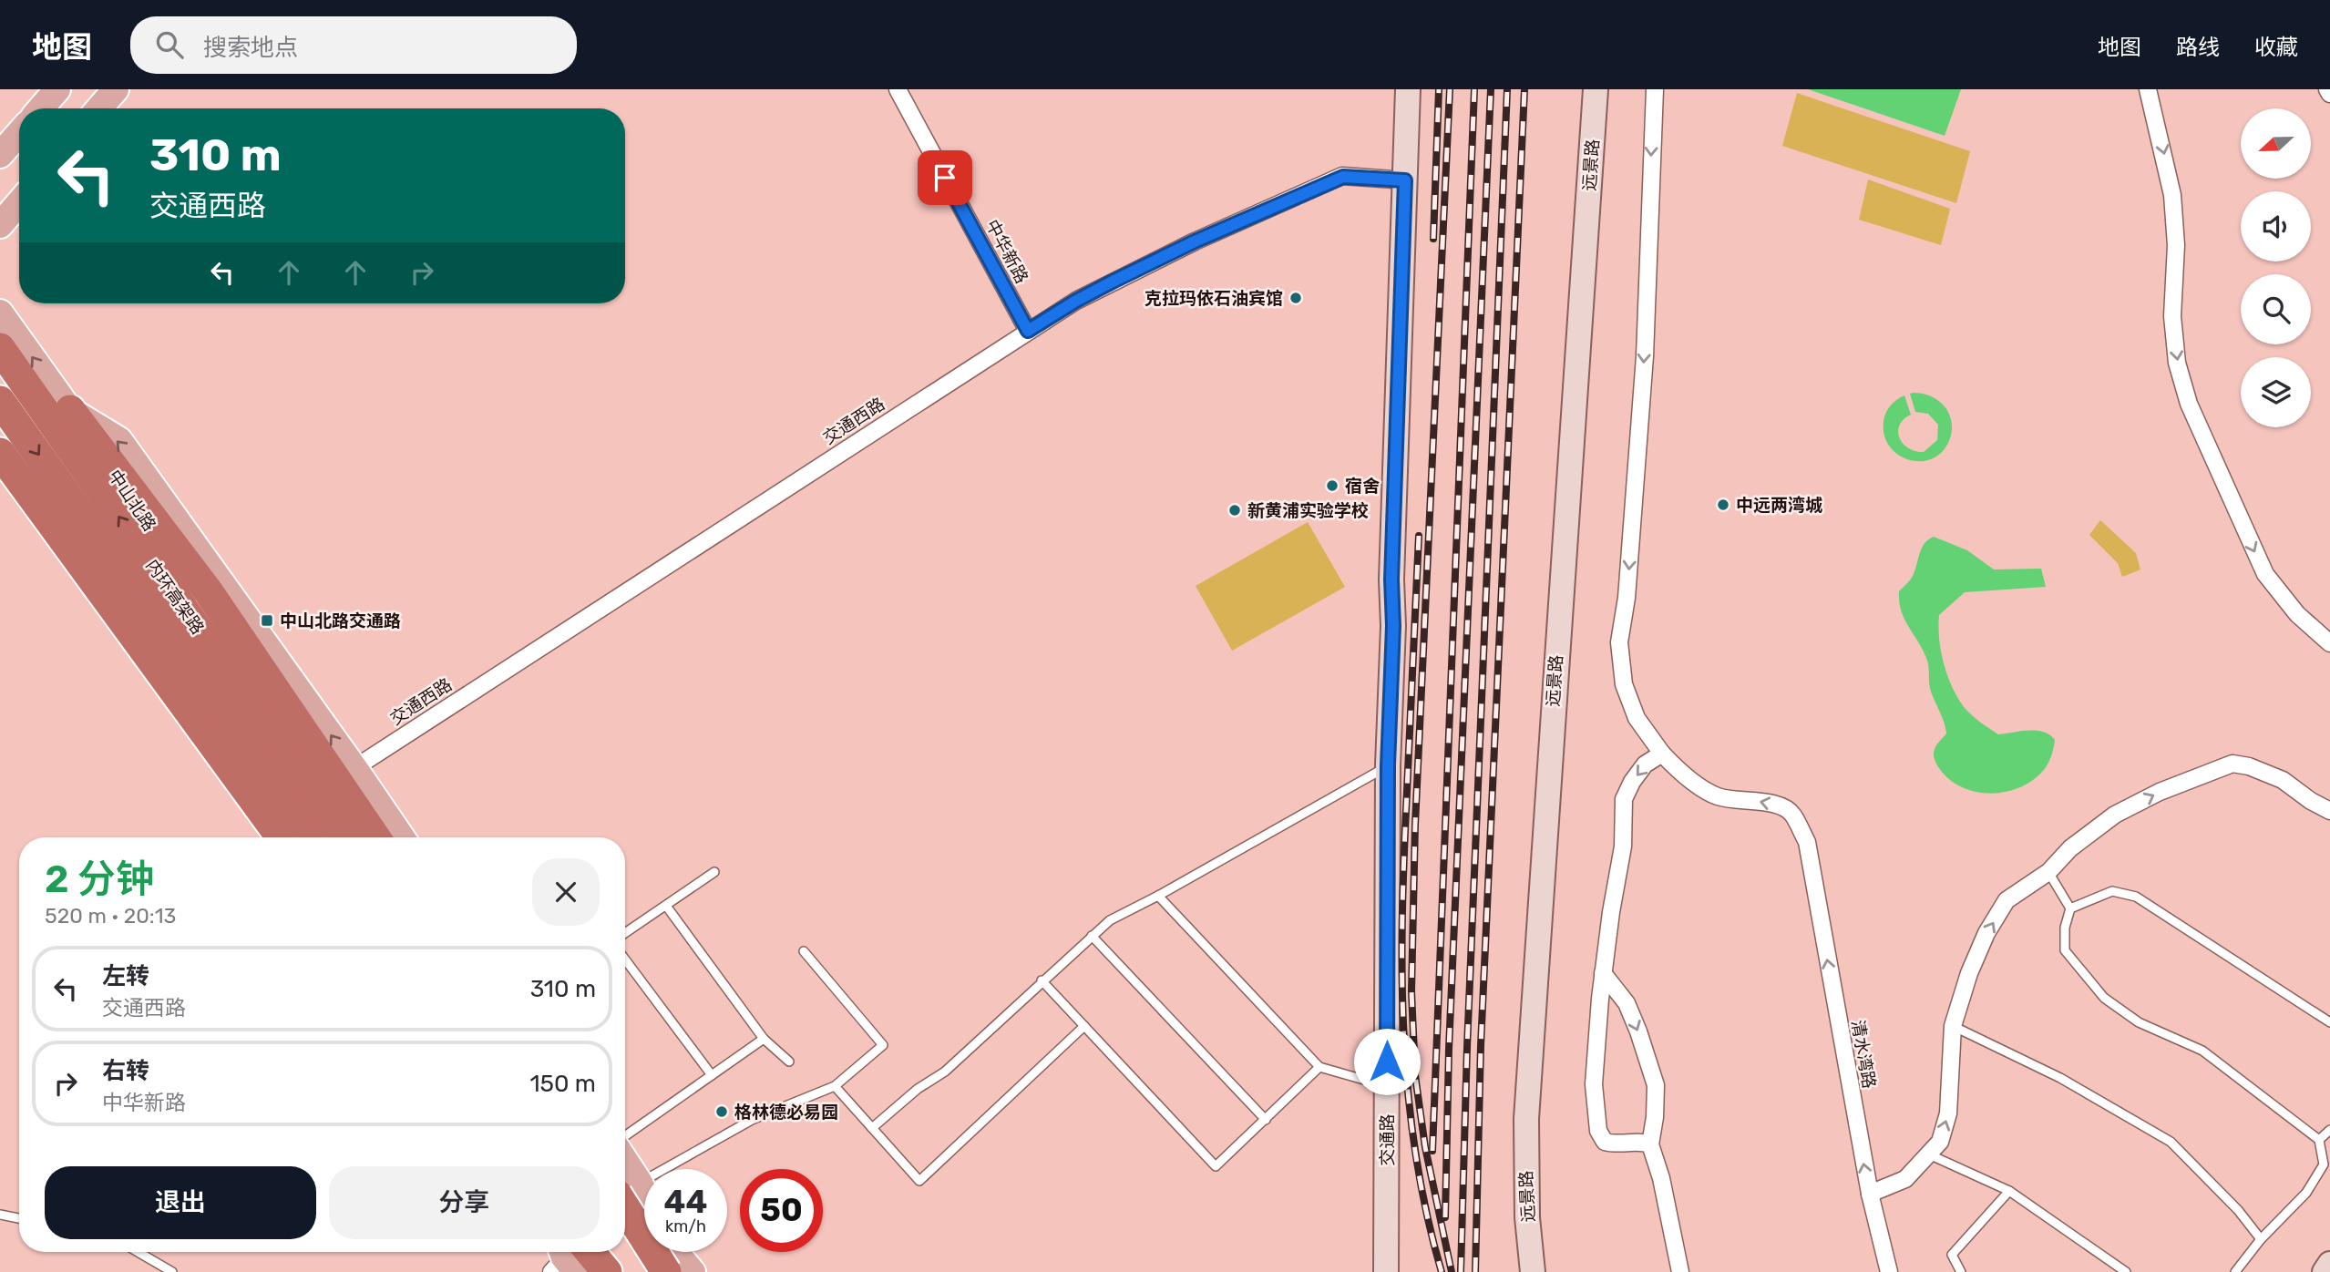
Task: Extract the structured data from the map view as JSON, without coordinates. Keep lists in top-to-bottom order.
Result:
{
  "streets": {
    "highway": ["内环高架路"],
    "main road": ["中山北路"],
    "street": [
      "远景路",
      "中华新路",
      "交通西路",
      "清水湾路",
      "交通路"
    ]
  },
  "crossings": [
    ["中华新路", "交通西路"],
    ["交通西路", "交通路"]
  ],
  "places": {
    "other": [
      "克拉玛依石油宾馆",
      "宿舍",
      "中远两湾城",
      "新黄浦实验学校",
      "格林德必易园"
    ],
    "transit": ["中山北路交通路"]
  },
  "north": "left",
  "page": {
    "header": "地图",
    "search": "搜索地点",
    "nav": ["地图", "路线", "收藏"],
    "turn": ["310 m", "交通西路"],
    "heading": ["2 分钟", "520 m · 20:13"],
    "list": [
      {
        "name": "左转",
        "note": "交通西路",
        "value": "310 m"
      },
      {
        "name": "右转",
        "note": "中华新路",
        "value": "150 m"
      }
    ],
    "buttons": ["退出", "分享"],
    "speed": "44 km/h",
    "limit": "50"
  }
}
